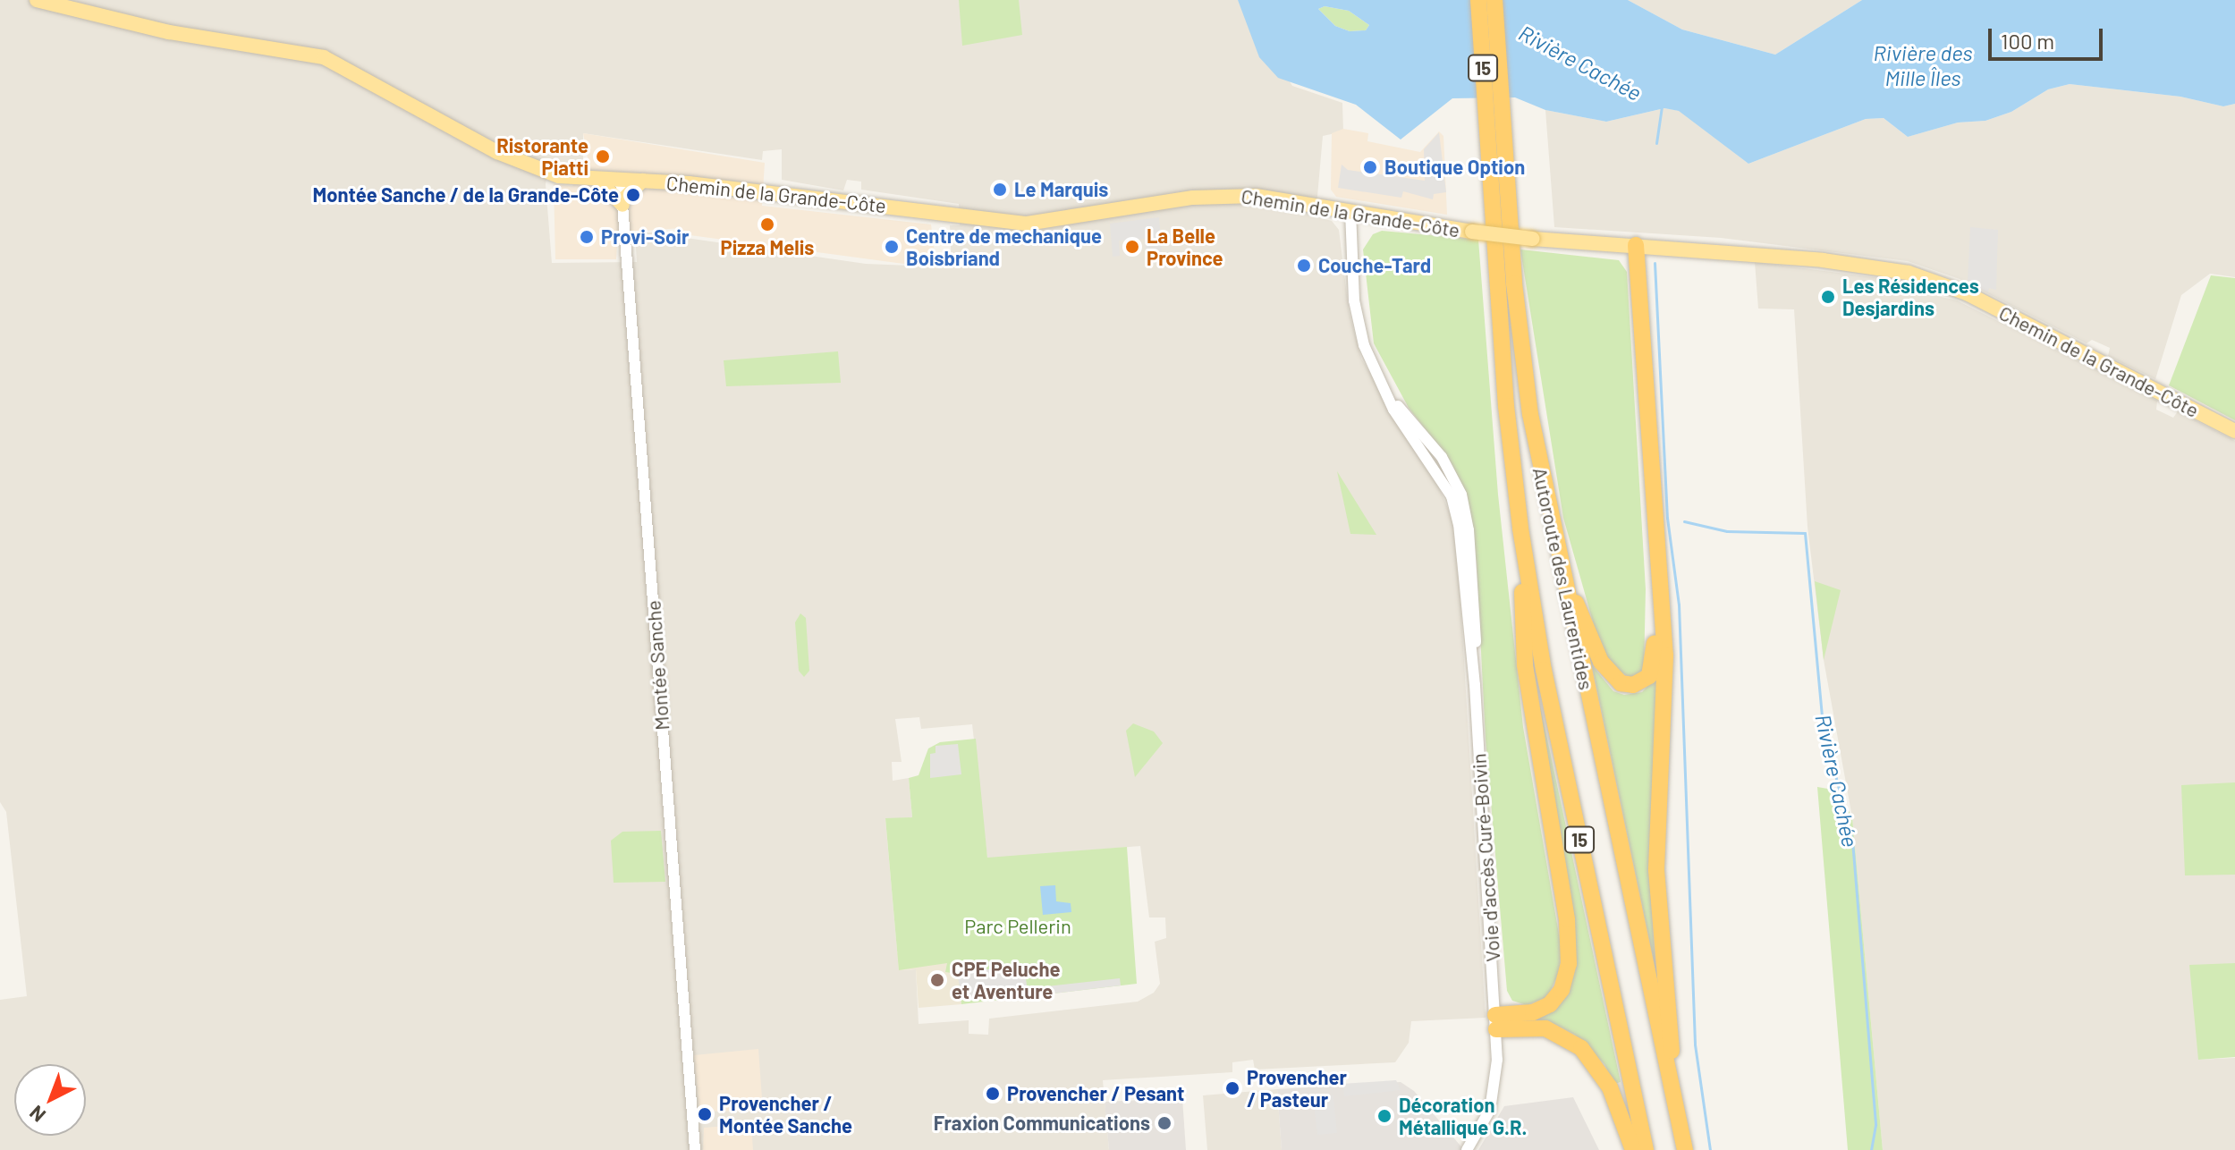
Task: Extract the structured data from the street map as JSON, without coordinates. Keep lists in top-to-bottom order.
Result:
{
  "streets": {
    "highway": ["15", "Autoroute des Laurentides"],
    "main road": ["Chemin de la Grande-Côte"],
    "street": ["Montée Sanche", "Voie d'accès Curé-Boivin"]
  },
  "crossings": [
    ["Chemin de la Grande-Côte", "Montée Sanche"],
    ["Chemin de la Grande-Côte", "Voie d'accès Curé-Boivin"]
  ],
  "water": ["Rivière des Mille Îles", "Rivière Cachée"],
  "parks": ["Parc Pellerin"],
  "places": [
    "Ristorante Piatti",
    "Boutique Option",
    "Le Marquis",
    "Montée Sanche / de la Grande-Côte",
    "Pizza Melis",
    "Provi-Soir",
    "Centre de mechanique Boisbriand",
    "La Belle Province",
    "Couche-Tard",
    "Les Résidences Desjardins",
    "CPE Peluche et Aventure",
    "Provencher / Pasteur",
    "Provencher / Pesant",
    "Provencher / Montée Sanche",
    "Décoration Métallique G.R.",
    "Fraxion Communications"
  ],
  "scale_bar": "100 m",
  "north": "bottom left"
}
